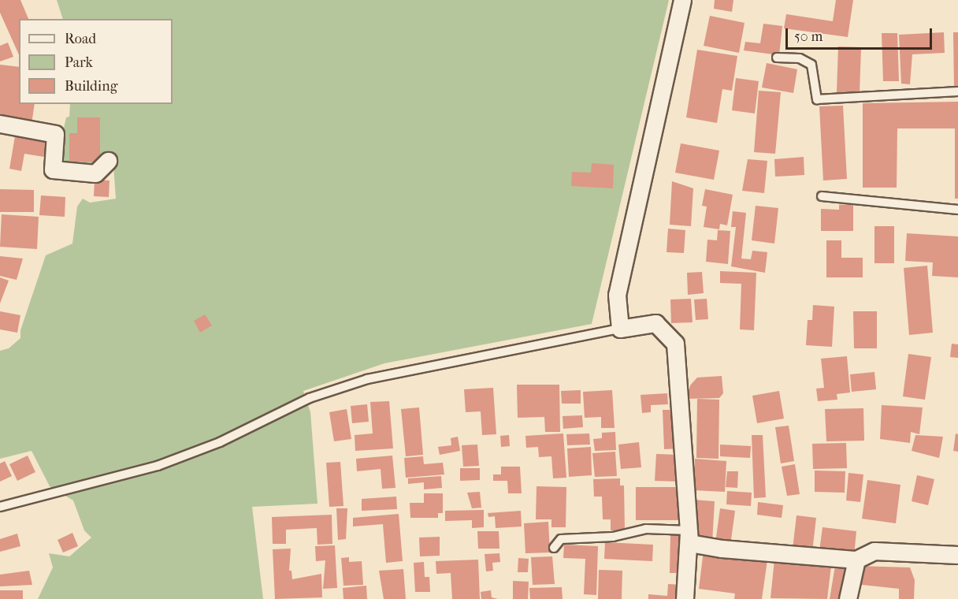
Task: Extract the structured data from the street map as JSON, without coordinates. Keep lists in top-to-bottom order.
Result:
{
  "legend": ["Road", "Park", "Building"],
  "scale_bar": "50 m"
}
